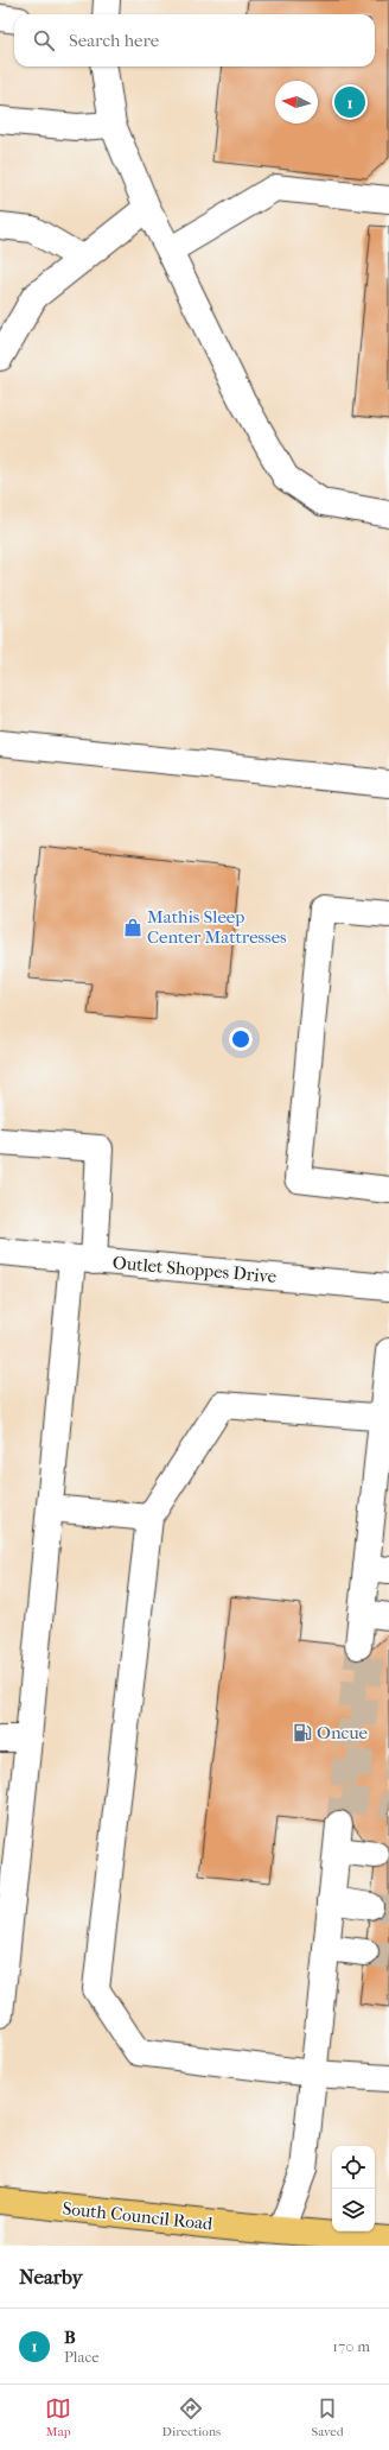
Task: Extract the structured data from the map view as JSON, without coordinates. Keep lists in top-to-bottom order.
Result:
{
  "streets": {
    "main road": ["South Council Road"],
    "street": ["Outlet Shoppes Drive"]
  },
  "places": {
    "shop": ["Mathis Sleep Center Mattresses"],
    "fuel station": ["Oncue"]
  },
  "north": "left",
  "page": {
    "search": "Search here",
    "pins": "1",
    "heading": "Nearby",
    "list": [
      {
        "mark": "1",
        "name": "B",
        "note": "Place",
        "value": "170 m"
      }
    ],
    "nav": ["Map", "Directions", "Saved"]
  }
}
